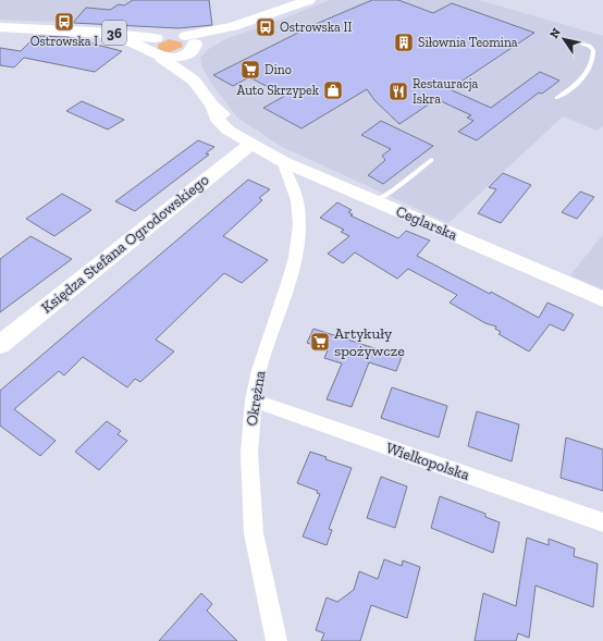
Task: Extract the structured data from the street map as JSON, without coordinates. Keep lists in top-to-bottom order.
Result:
{
  "streets": {
    "main road": ["36"],
    "street": [
      "Ceglarska",
      "Księdza Stefana Ogrodowskiego",
      "Okrężna",
      "Wielkopolska"
    ]
  },
  "crossings": [
    ["36", "Ceglarska"],
    ["Ceglarska", "Księdza Stefana Ogrodowskiego"],
    ["Ceglarska", "Okrężna"],
    ["Okrężna", "Wielkopolska"]
  ],
  "places": {
    "bus stop": ["Ostrowska I", "Ostrowska II"],
    "building": ["Siłownia Teomina"],
    "supermarket": ["Dino", "Artykuły spożywcze"],
    "shop": ["Auto Skrzypek"],
    "restaurant": ["Restauracja Iskra"]
  },
  "north": "top left"
}
